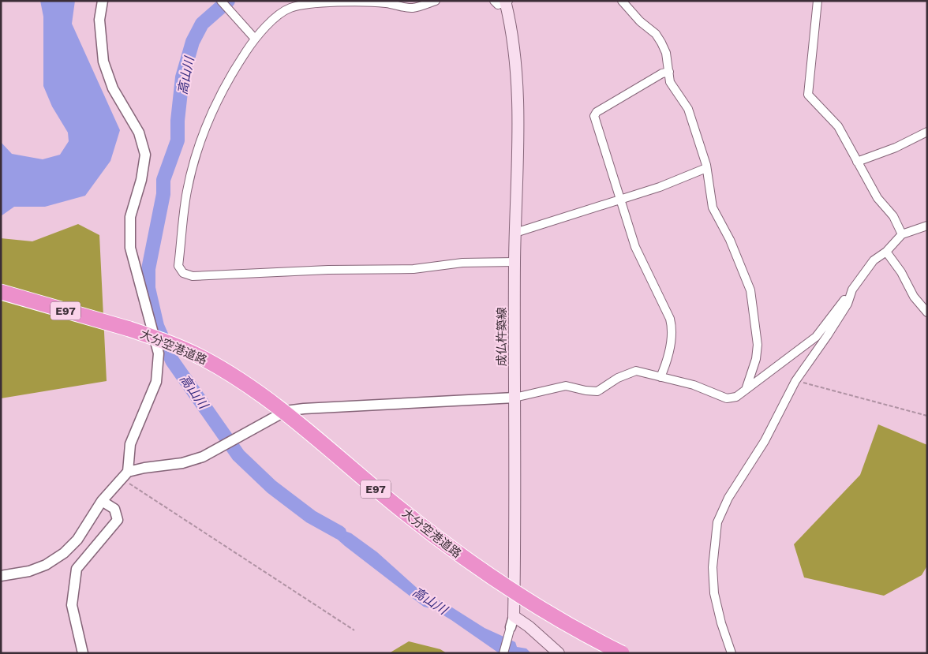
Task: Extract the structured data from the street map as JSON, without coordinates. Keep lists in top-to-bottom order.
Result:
{
  "streets": {
    "highway": ["E97", "大分空港道路"],
    "main road": ["成仏杵築線"]
  },
  "water": ["高山川"]
}
